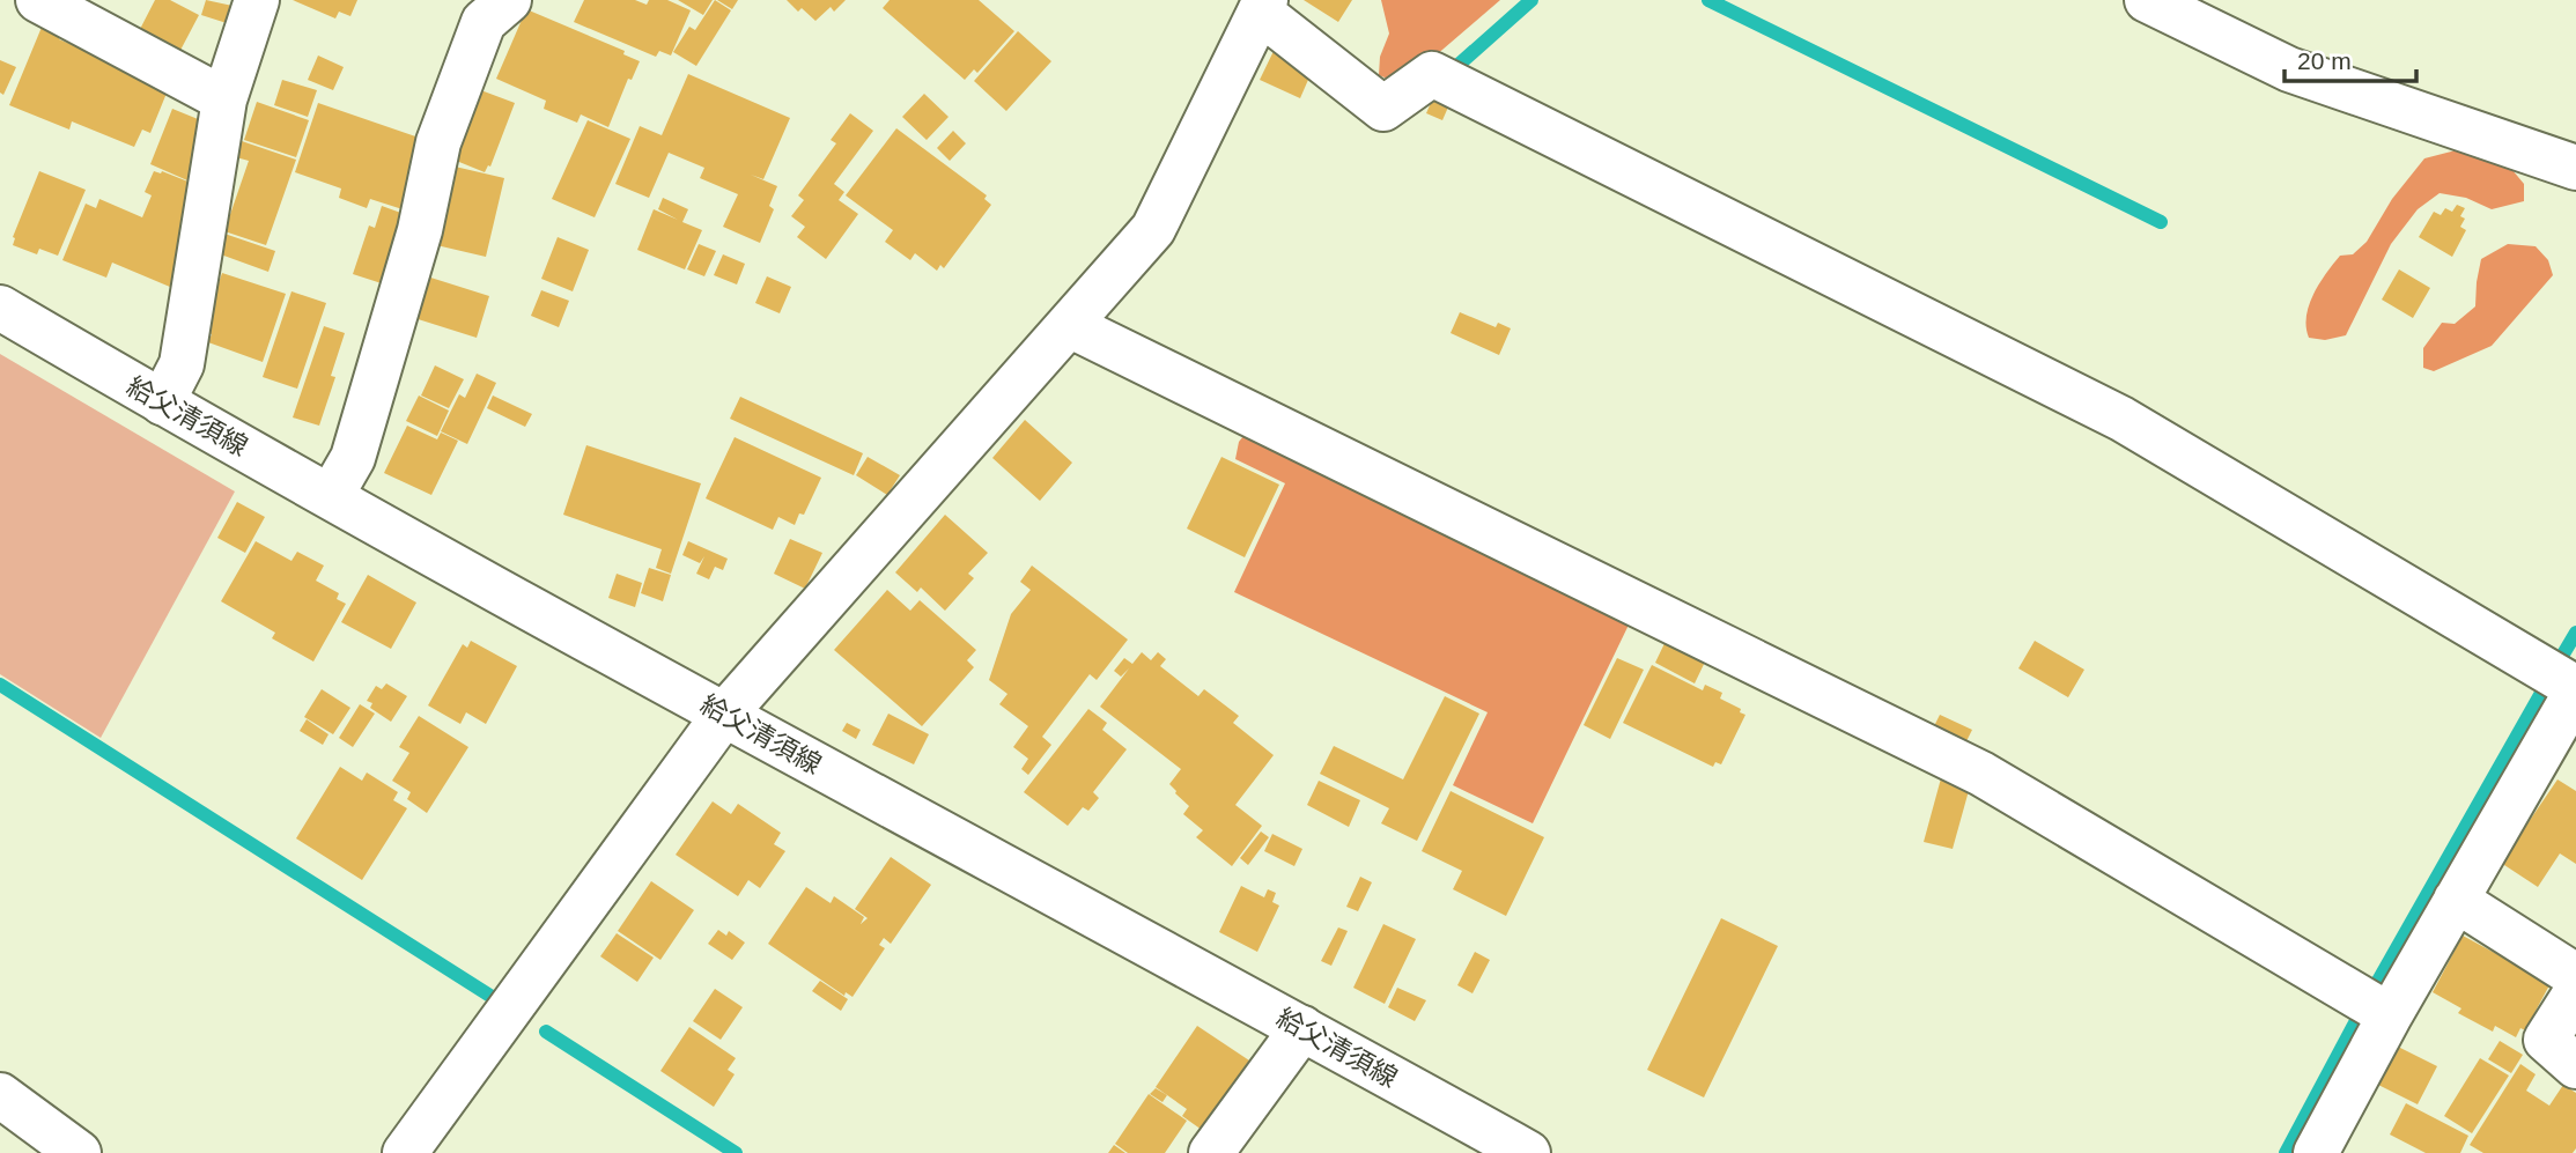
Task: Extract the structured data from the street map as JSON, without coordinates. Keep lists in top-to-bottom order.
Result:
{
  "streets": {
    "street": ["給父清須線"]
  },
  "scale_bar": "20 m"
}
